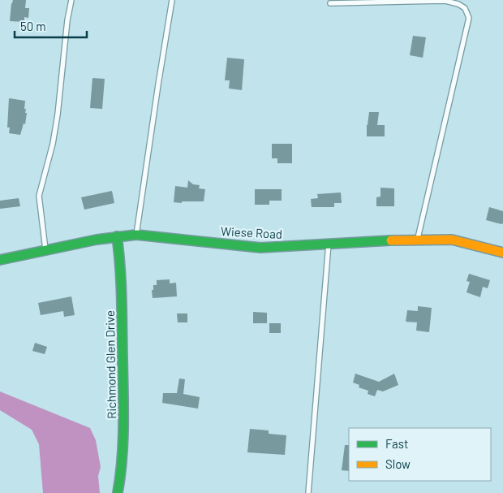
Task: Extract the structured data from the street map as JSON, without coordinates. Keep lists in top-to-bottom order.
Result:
{
  "streets": {
    "street": ["Wiese Road", "Richmond Glen Drive"]
  },
  "crossings": [
    ["Wiese Road", "Richmond Glen Drive"]
  ],
  "legend": ["Fast", "Slow"],
  "scale_bar": "50 m"
}
